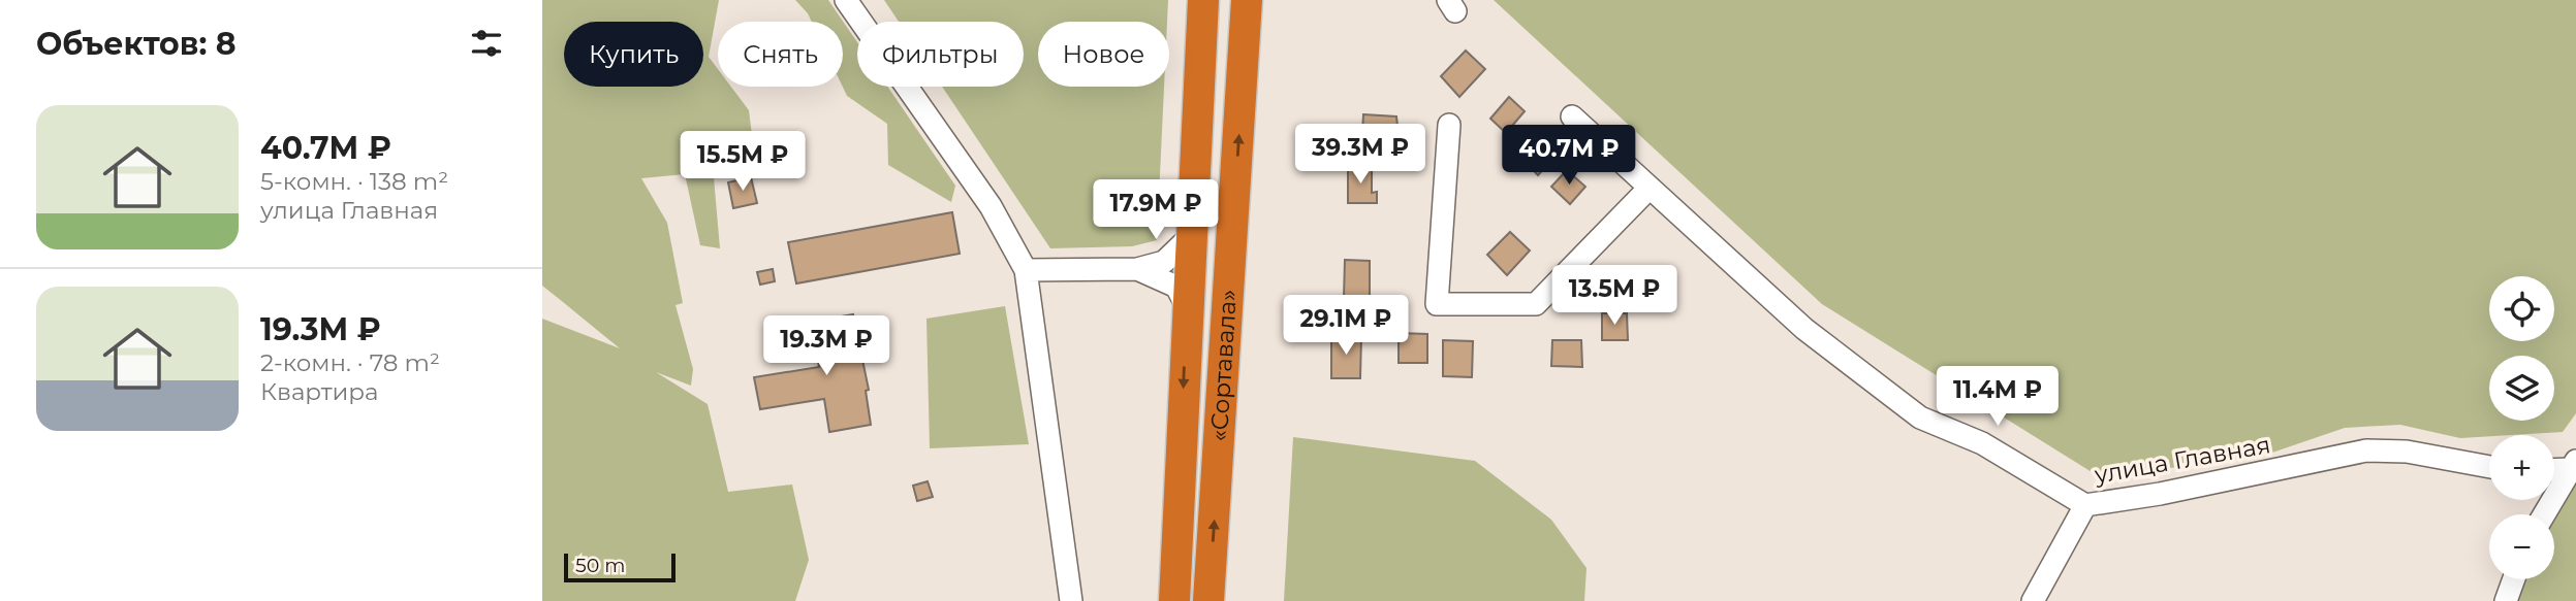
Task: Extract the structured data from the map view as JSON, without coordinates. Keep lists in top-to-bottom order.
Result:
{
  "streets": {
    "highway": ["«Сортавала»"],
    "street": ["улица Главная"]
  },
  "scale_bar": "50 m",
  "page": {
    "heading": "Объектов: 8",
    "chip": [
      "Купить",
      "Снять",
      "Фильтры",
      "Новое"
    ],
    "list": [
      {
        "name": "40.7M ₽",
        "note": "5-комн. · 138 m² · улица Главная"
      },
      {
        "name": "19.3M ₽",
        "note": "2-комн. · 78 m² · Квартира"
      }
    ],
    "price": [
      "39.3M ₽",
      "40.7M ₽",
      "15.5M ₽",
      "17.9M ₽",
      "13.5M ₽",
      "29.1M ₽",
      "19.3M ₽",
      "11.4M ₽"
    ],
    "map_buttons": ["+", "−"],
    "scale": "50 m"
  }
}
